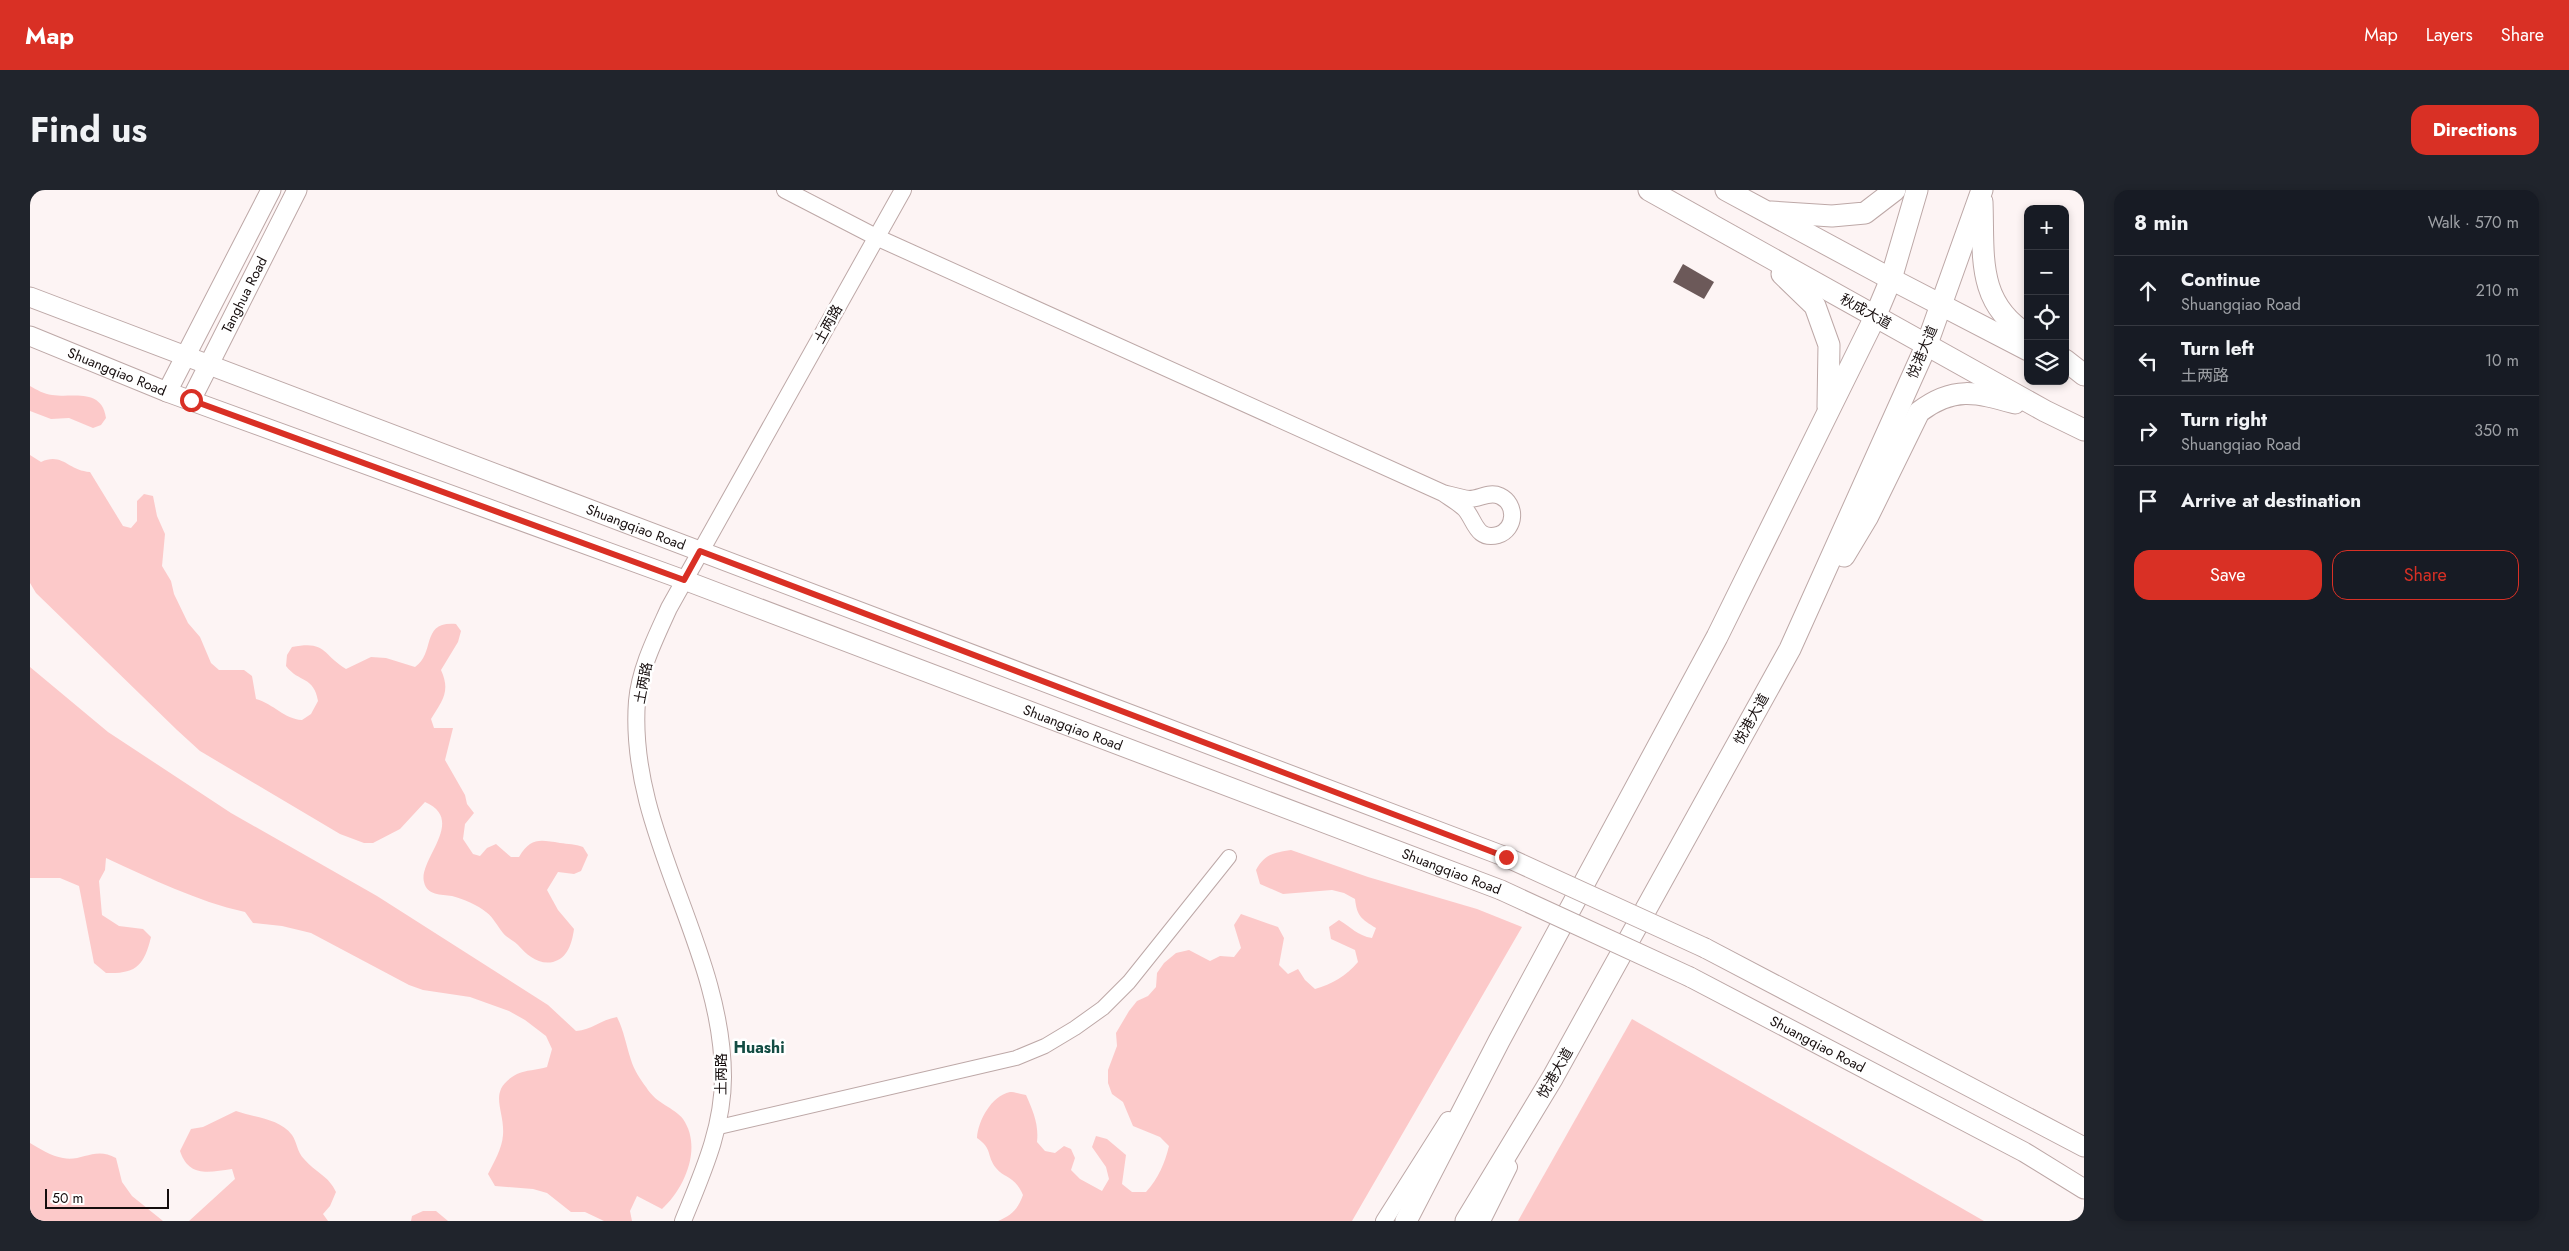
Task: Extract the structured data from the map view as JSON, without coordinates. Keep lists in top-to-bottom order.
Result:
{
  "streets": {
    "main road": [
      "Tanghua Road",
      "秋成大道",
      "悦港大道",
      "Shuangqiao Road"
    ],
    "street": ["土两路"]
  },
  "crossings": [
    ["Tanghua Road", "Shuangqiao Road"],
    ["秋成大道", "悦港大道"],
    ["土两路", "Shuangqiao Road"]
  ],
  "districts": ["Huashi"],
  "scale_bar": "50 m",
  "page": {
    "header": "Map",
    "nav": ["Map", "Layers", "Share"],
    "title": "Find us",
    "buttons": [
      "Directions",
      ["Save", "Share"]
    ],
    "heading": ["8 min", "Walk · 570 m"],
    "map_buttons": ["+", "−"],
    "list": [
      ["Continue", "Shuangqiao Road", "210 m"],
      ["Turn left", "土两路", "10 m"],
      ["Turn right", "Shuangqiao Road", "350 m"],
      "Arrive at destination"
    ],
    "scale": "50 m"
  }
}
